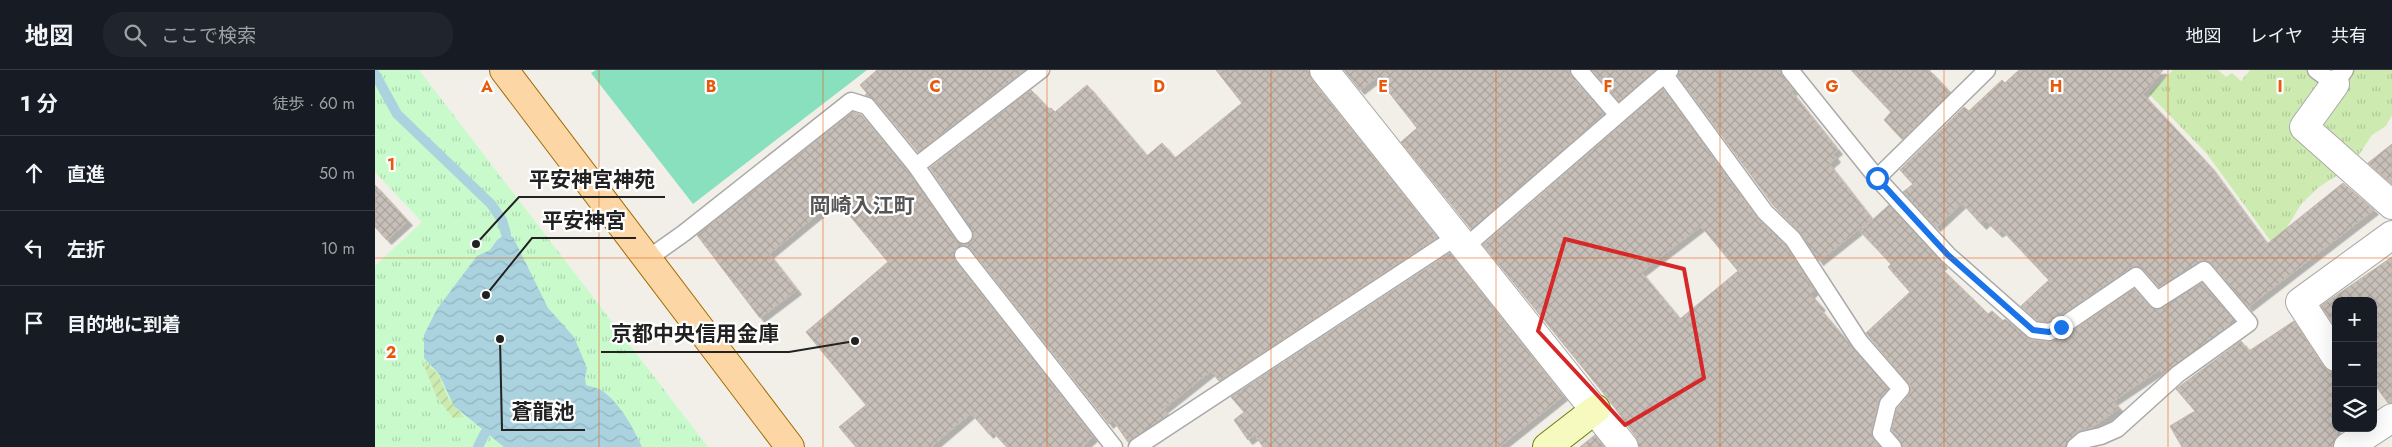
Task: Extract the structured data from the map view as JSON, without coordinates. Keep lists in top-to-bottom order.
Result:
{
  "districts": ["岡崎入江町"],
  "places": [
    "平安神宮神苑",
    "平安神宮",
    "蒼龍池",
    "京都中央信用金庫"
  ],
  "page": {
    "header": "地図",
    "search": "ここで検索",
    "nav": ["地図", "レイヤ", "共有"],
    "heading": ["1 分", "徒歩 · 60 m"],
    "list": [
      ["直進", "50 m"],
      ["左折", "10 m"],
      "目的地に到着"
    ],
    "map_buttons": ["+", "−"]
  },
  "grid": {
    "columns": [
      "A",
      "B",
      "C",
      "D",
      "E",
      "F",
      "G",
      "H",
      "I"
    ],
    "rows": ["1", "2"]
  }
}
